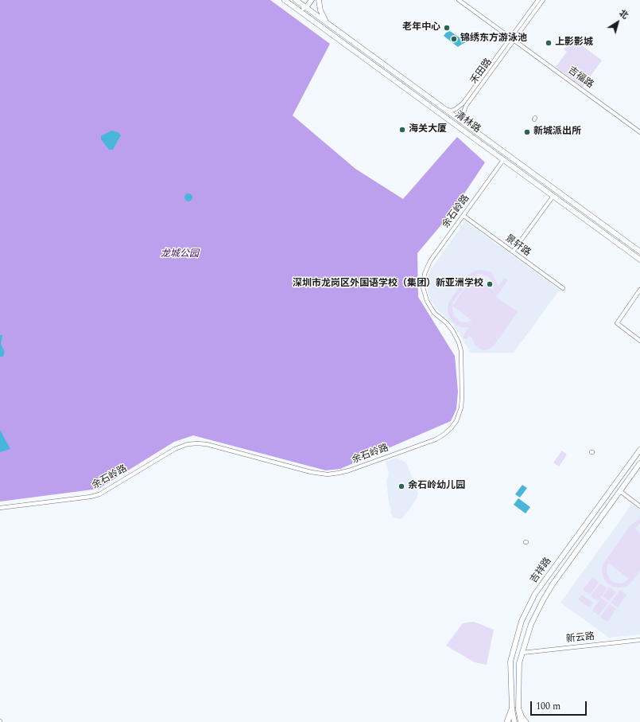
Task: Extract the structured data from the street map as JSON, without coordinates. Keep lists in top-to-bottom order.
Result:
{
  "streets": {
    "main road": ["清林路", "吉祥路"],
    "street": [
      "禾田路",
      "吉福路",
      "余石岭路",
      "景轩路",
      "新云路"
    ]
  },
  "crossings": [
    ["禾田路", "吉福路"],
    ["禾田路", "清林路"],
    ["清林路", "余石岭路"],
    ["余石岭路", "景轩路"],
    ["吉祥路", "新云路"]
  ],
  "parks": ["龙城公园"],
  "places": [
    "老年中心",
    "锦绣东方游泳池",
    "上影影城",
    "海关大厦",
    "新城派出所",
    "深圳市龙岗区外国语学校（集团）新亚洲学校",
    "余石岭幼儿园"
  ],
  "scale_bar": "100 m",
  "north": "top right"
}
